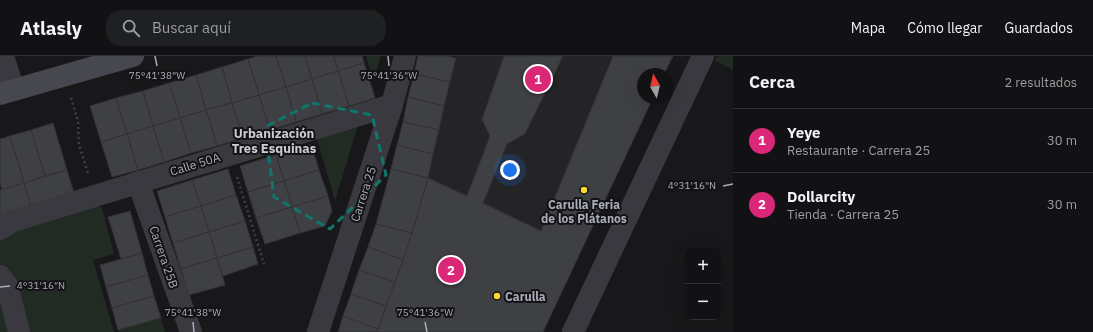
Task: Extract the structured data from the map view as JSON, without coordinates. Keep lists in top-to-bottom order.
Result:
{
  "streets": {
    "street": ["Calle 50A", "Carrera 25", "Carrera 25B"]
  },
  "crossings": [
    ["Calle 50A", "Carrera 25"],
    ["Calle 50A", "Carrera 25B"]
  ],
  "districts": ["Urbanización Tres Esquinas"],
  "places": ["Carulla Feria de los Plátanos", "Carulla"],
  "north": "top",
  "page": {
    "header": "Atlasly",
    "search": "Buscar aquí",
    "nav": ["Mapa", "Cómo llegar", "Guardados"],
    "heading": ["Cerca", "2 resultados"],
    "pins": ["1", "2"],
    "list": [
      {
        "mark": "1",
        "name": "Yeye",
        "note": "Restaurante · Carrera 25",
        "value": "30 m"
      },
      {
        "mark": "2",
        "name": "Dollarcity",
        "note": "Tienda · Carrera 25",
        "value": "30 m"
      }
    ],
    "map_buttons": ["+", "−"]
  },
  "coordinates": ["75°41'38\"W", "75°41'36\"W", "4°31'16\"N"]
}
